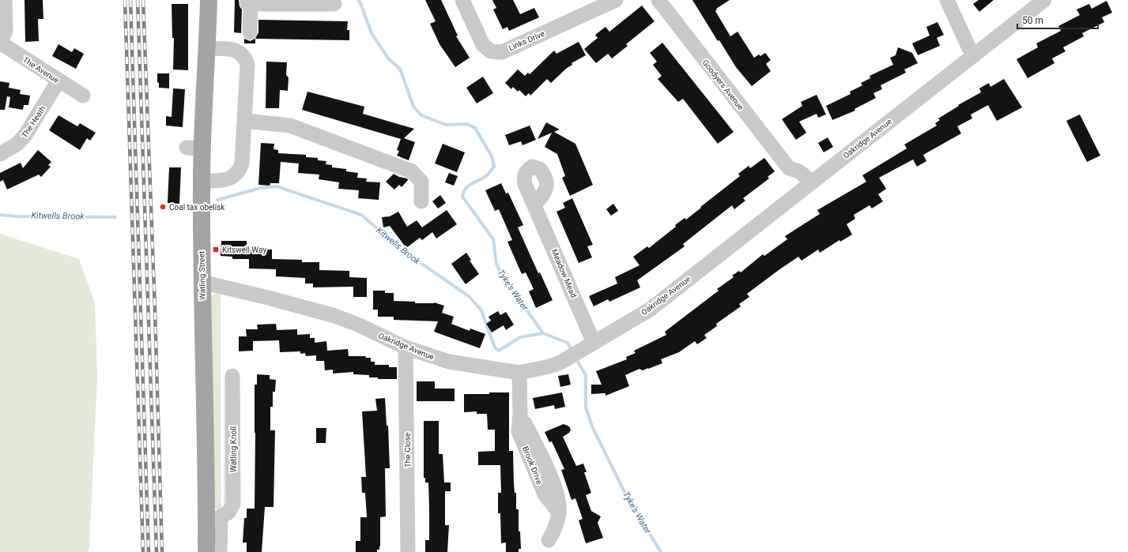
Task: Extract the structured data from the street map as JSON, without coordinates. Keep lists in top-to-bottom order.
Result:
{
  "streets": {
    "main road": ["Watling Street"],
    "street": [
      "Links Drive",
      "The Avenue",
      "Goodyers Avenue",
      "The Heath",
      "Oakridge Avenue",
      "Meadow Mead",
      "Watling Knoll",
      "The Close",
      "Brook Drive"
    ]
  },
  "crossings": [
    ["The Avenue", "The Heath"],
    ["Goodyers Avenue", "Oakridge Avenue"],
    ["Oakridge Avenue", "Meadow Mead"],
    ["Oakridge Avenue", "Watling Street"],
    ["Oakridge Avenue", "The Close"],
    ["Oakridge Avenue", "Brook Drive"],
    ["Watling Street", "Watling Knoll"]
  ],
  "water": ["Kitwells Brook", "Tyke's Water"],
  "places": {
    "other": ["Coal tax obelisk"],
    "transit": ["Kitswell Way"]
  },
  "scale_bar": "50 m"
}
